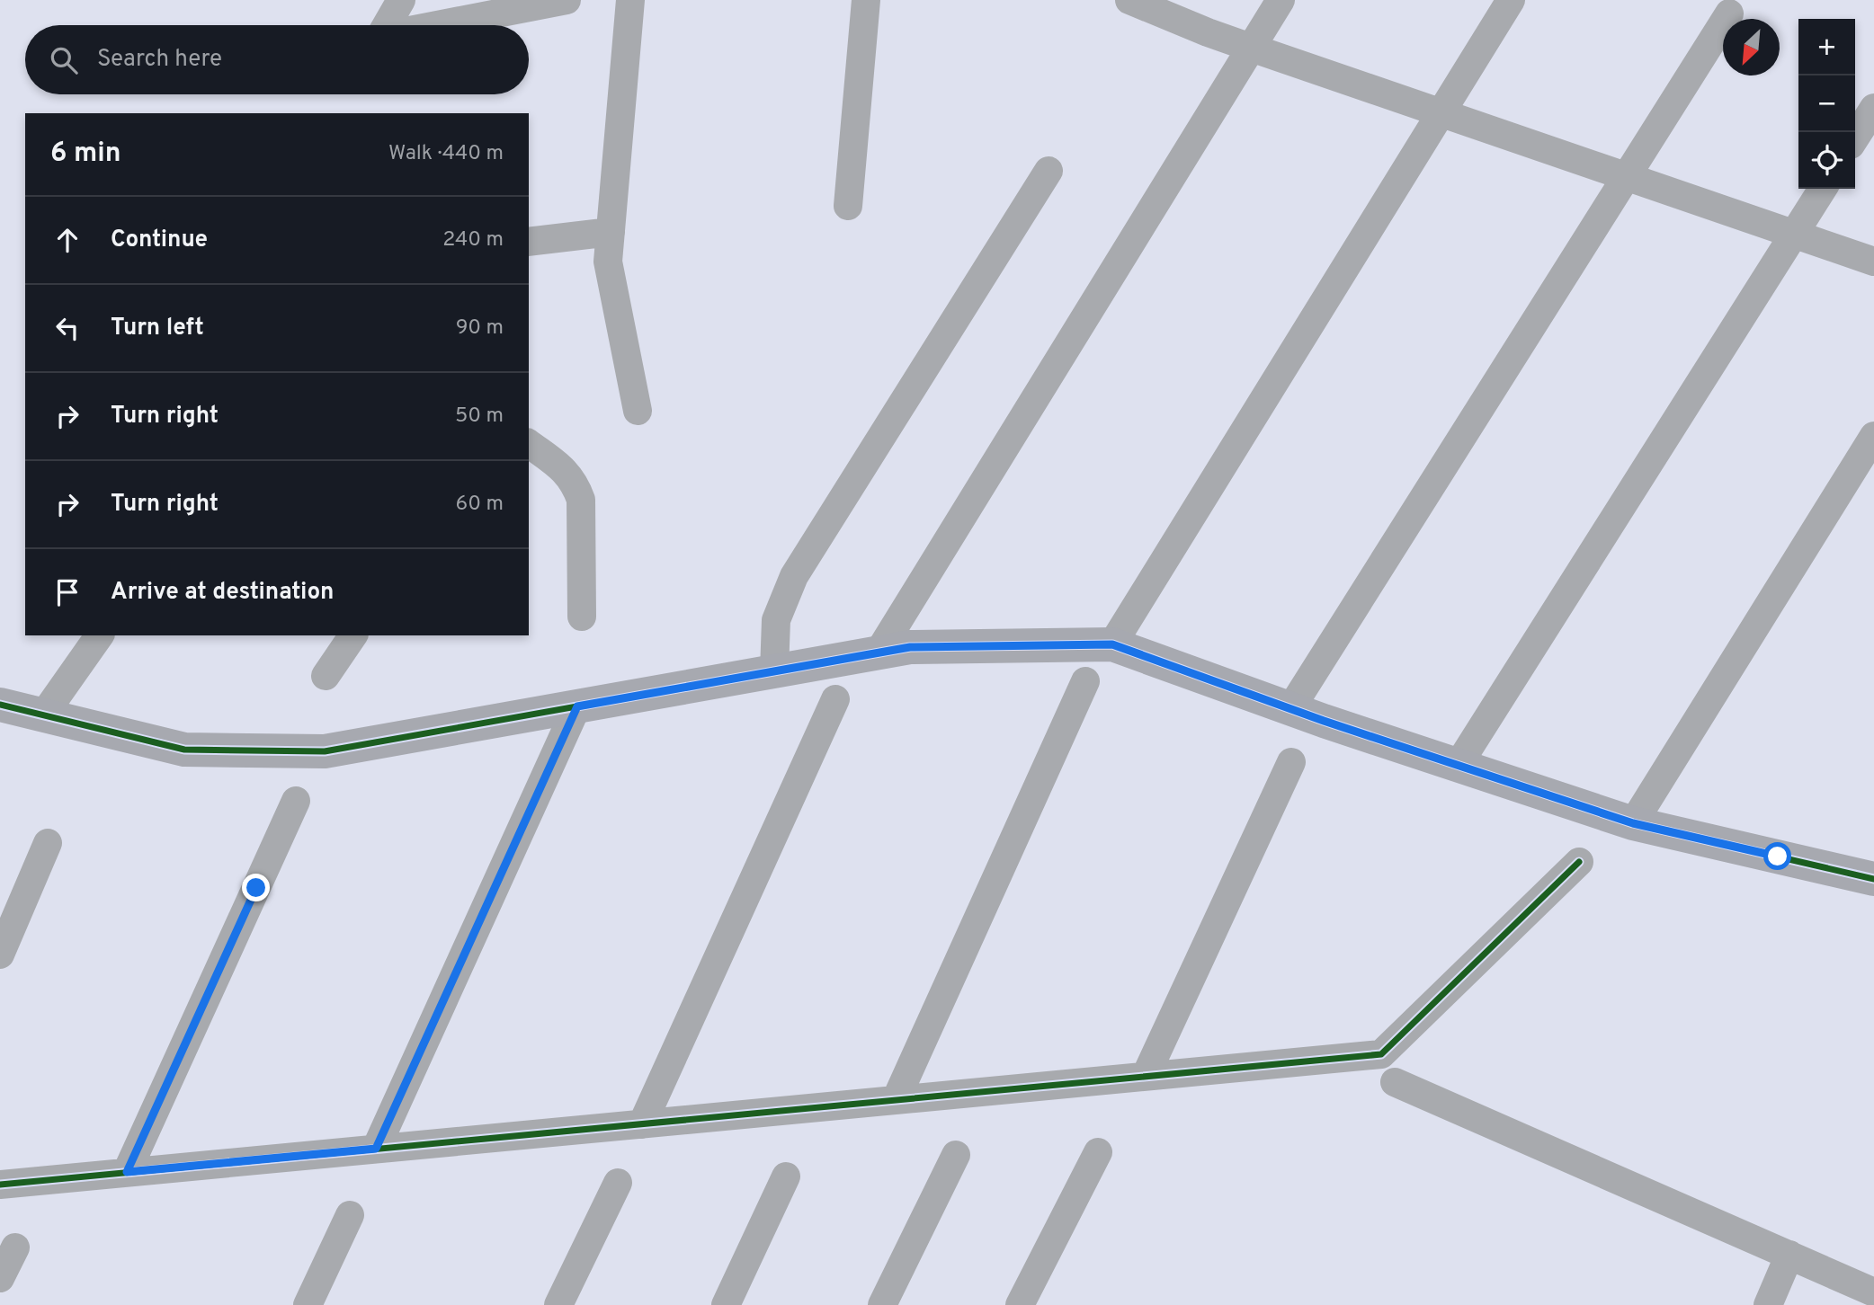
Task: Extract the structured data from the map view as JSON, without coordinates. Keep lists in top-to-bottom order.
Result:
{
  "north": "bottom left",
  "page": {
    "map_buttons": ["+", "−"],
    "search": "Search here",
    "heading": ["6 min", "Walk · 440 m"],
    "list": [
      ["Continue", "240 m"],
      ["Turn left", "90 m"],
      ["Turn right", "50 m"],
      ["Turn right", "60 m"],
      "Arrive at destination"
    ]
  }
}
